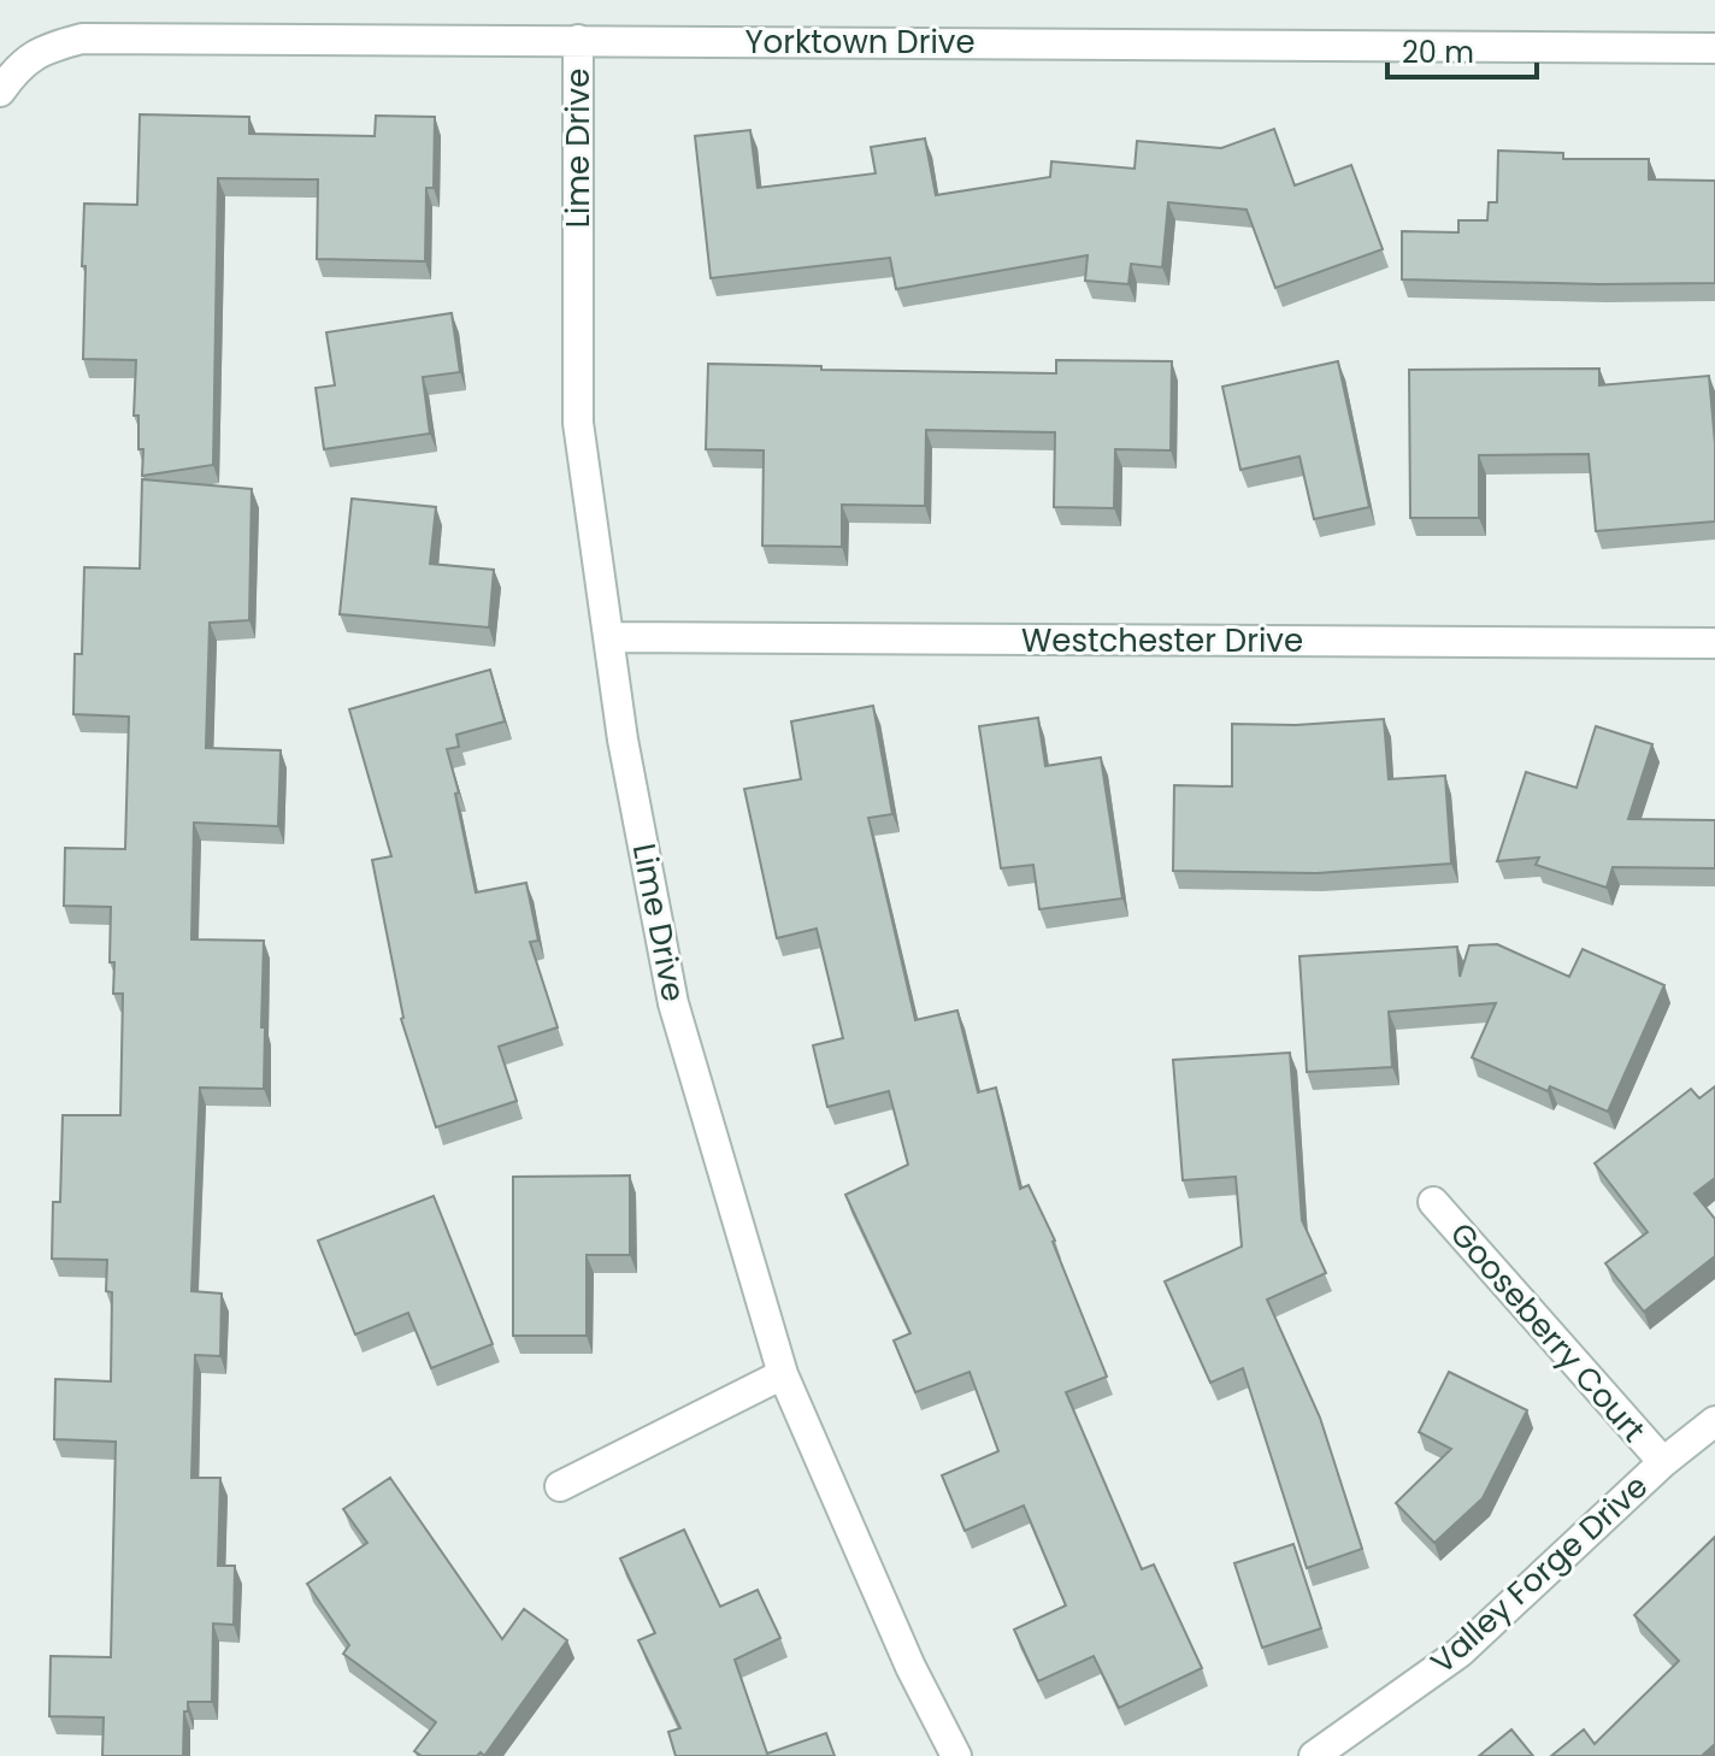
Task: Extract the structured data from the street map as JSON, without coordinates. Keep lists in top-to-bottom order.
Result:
{
  "streets": {
    "street": [
      "Yorktown Drive",
      "Lime Drive",
      "Westchester Drive",
      "Gooseberry Court",
      "Valley Forge Drive"
    ]
  },
  "crossings": [
    ["Yorktown Drive", "Lime Drive"],
    ["Lime Drive", "Westchester Drive"],
    ["Gooseberry Court", "Valley Forge Drive"]
  ],
  "scale_bar": "20 m"
}
